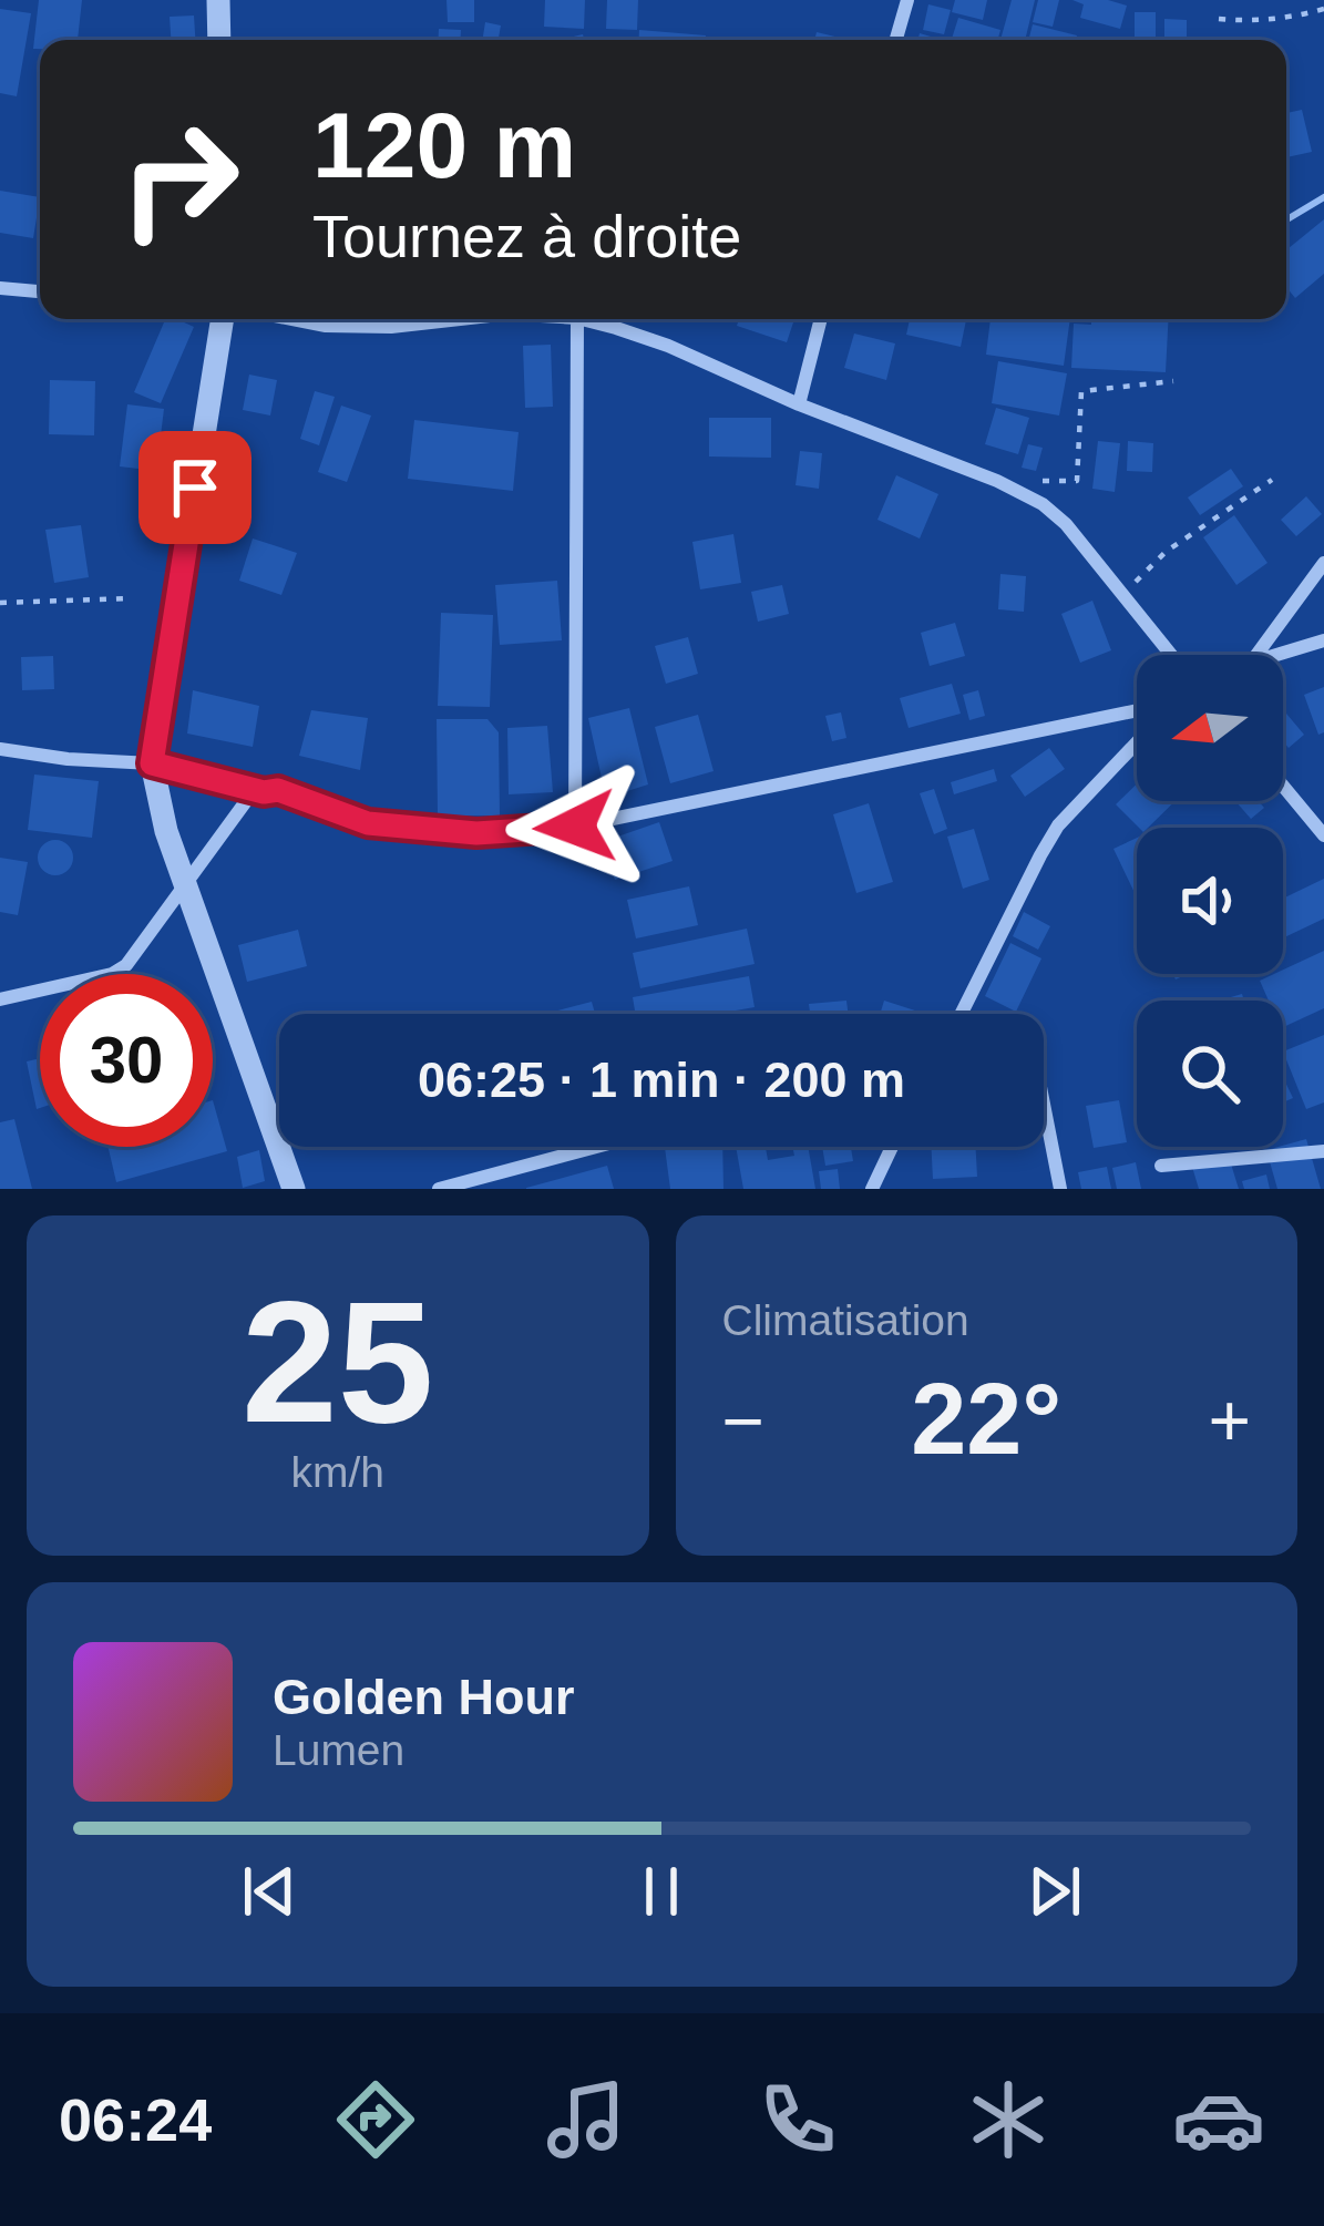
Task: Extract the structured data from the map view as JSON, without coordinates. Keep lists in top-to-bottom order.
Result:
{
  "north": "left",
  "page": {
    "turn": ["120 m", "Tournez à droite"],
    "limit": "30",
    "trip": "06:25 · 1 min · 200 m",
    "tile": [
      ["25", "km/h"],
      "Climatisation"
    ],
    "heat": ["−", "22°", "+"],
    "song": ["Golden Hour", "Lumen"],
    "tabs": "06:24"
  }
}
